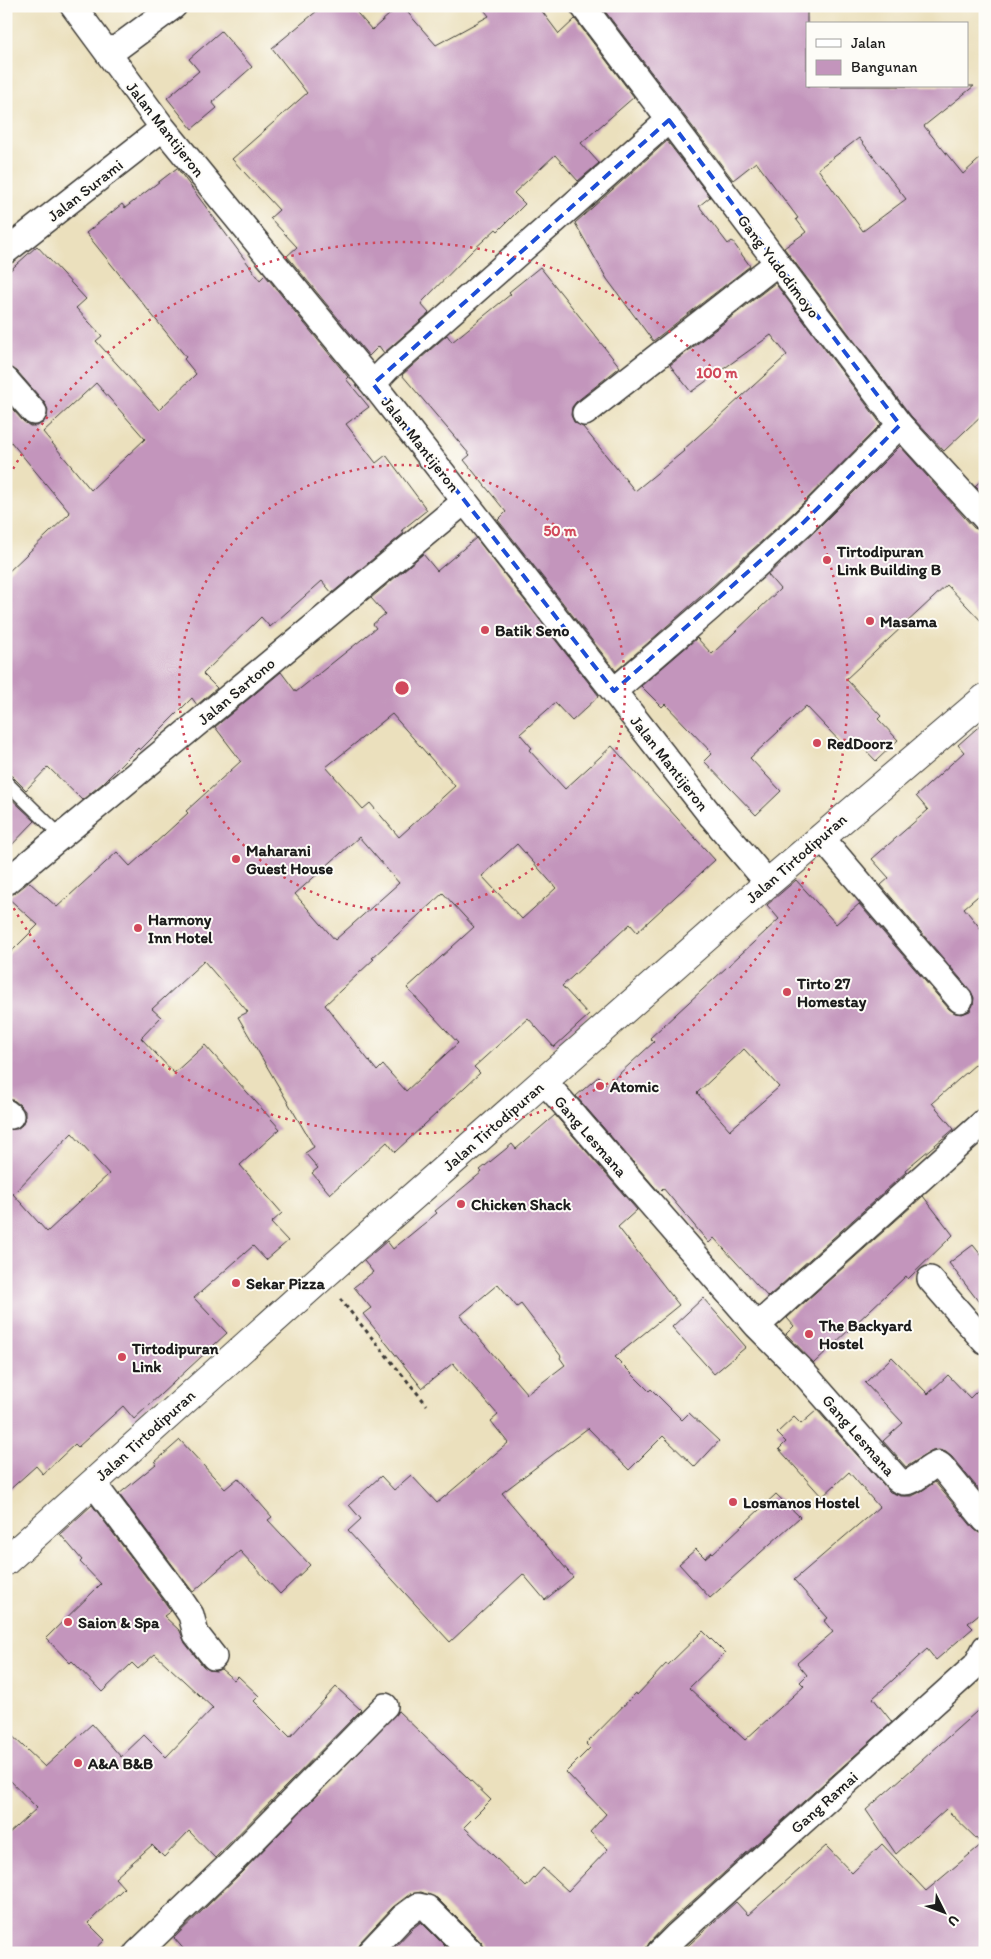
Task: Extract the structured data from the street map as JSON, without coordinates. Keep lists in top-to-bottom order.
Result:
{
  "streets": {
    "street": [
      "Jalan Mantijeron",
      "Jalan Surami",
      "Gang Yudodimoyo",
      "Jalan Sartono",
      "Jalan Tirtodipuran",
      "Gang Lesmana",
      "Gang Ramai"
    ]
  },
  "crossings": [
    ["Jalan Mantijeron", "Jalan Surami"],
    ["Jalan Mantijeron", "Jalan Sartono"],
    ["Jalan Mantijeron", "Jalan Tirtodipuran"],
    ["Jalan Tirtodipuran", "Gang Lesmana"]
  ],
  "places": [
    "Tirtodipuran Link Building B",
    "Masama",
    "Batik Seno",
    "RedDoorz",
    "Maharani Guest House",
    "Harmony Inn Hotel",
    "Tirto 27 Homestay",
    "Atomic",
    "Chicken Shack",
    "Sekar Pizza",
    "The Backyard Hostel",
    "Tirtodipuran Link",
    "Losmanos Hostel",
    "Saion & Spa",
    "A&A B&B"
  ],
  "legend": ["Jalan", "Bangunan"],
  "north": "bottom right",
  "rings": ["100 m", "50 m"]
}
